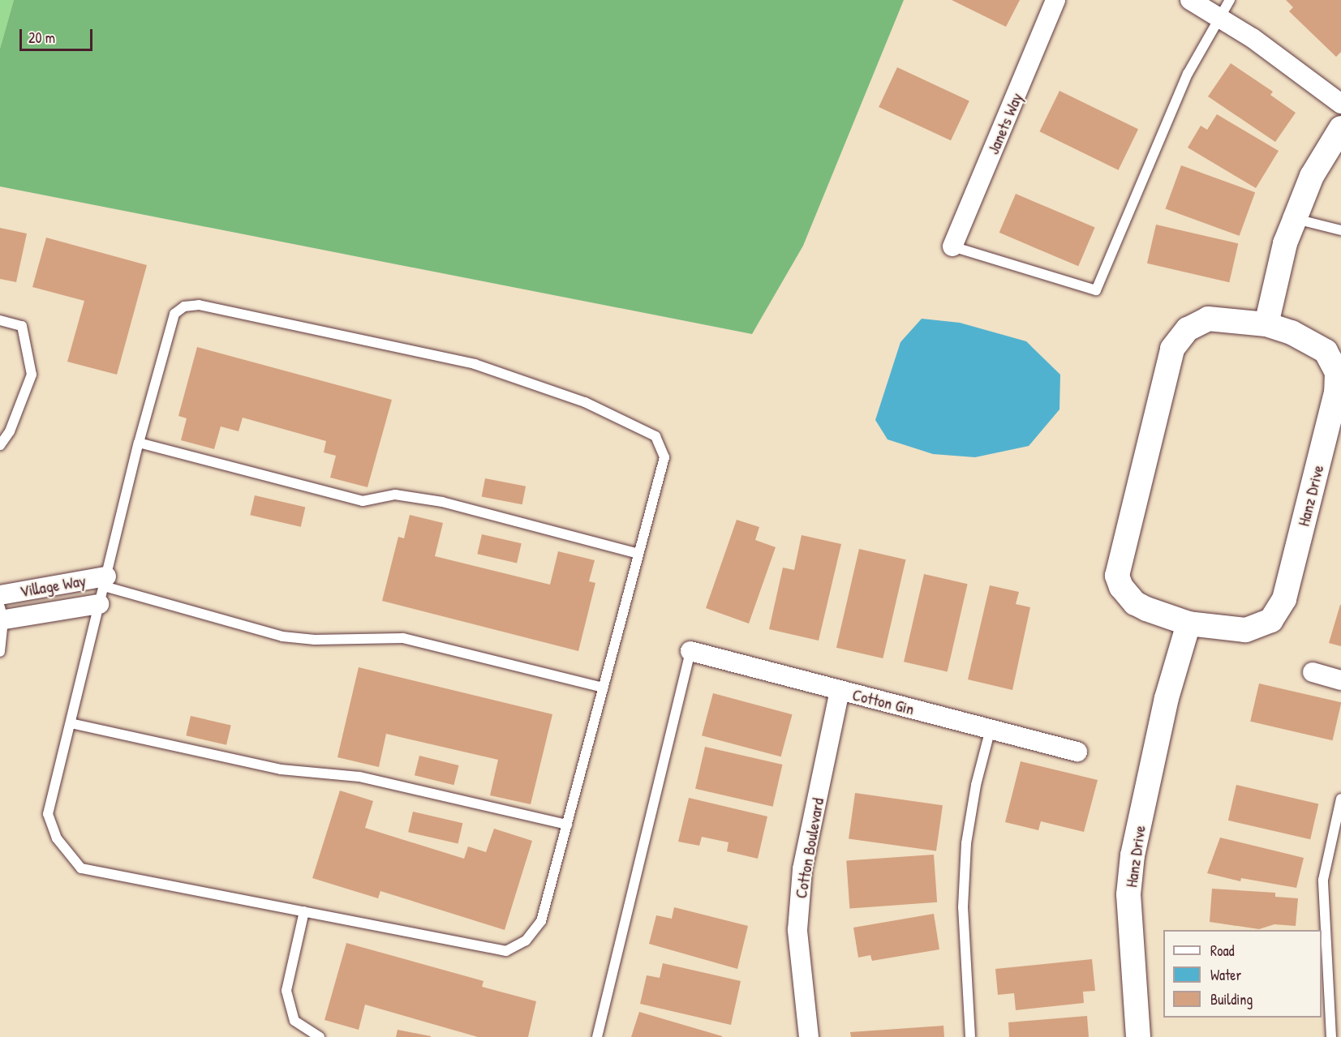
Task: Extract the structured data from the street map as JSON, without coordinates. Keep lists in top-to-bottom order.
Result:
{
  "streets": {
    "street": [
      "Janets Way",
      "Hanz Drive",
      "Village Way",
      "Cotton Gin",
      "Cotton Boulevard"
    ]
  },
  "crossings": [
    ["Cotton Gin", "Cotton Boulevard"]
  ],
  "legend": ["Road", "Water", "Building"],
  "scale_bar": "20 m"
}
